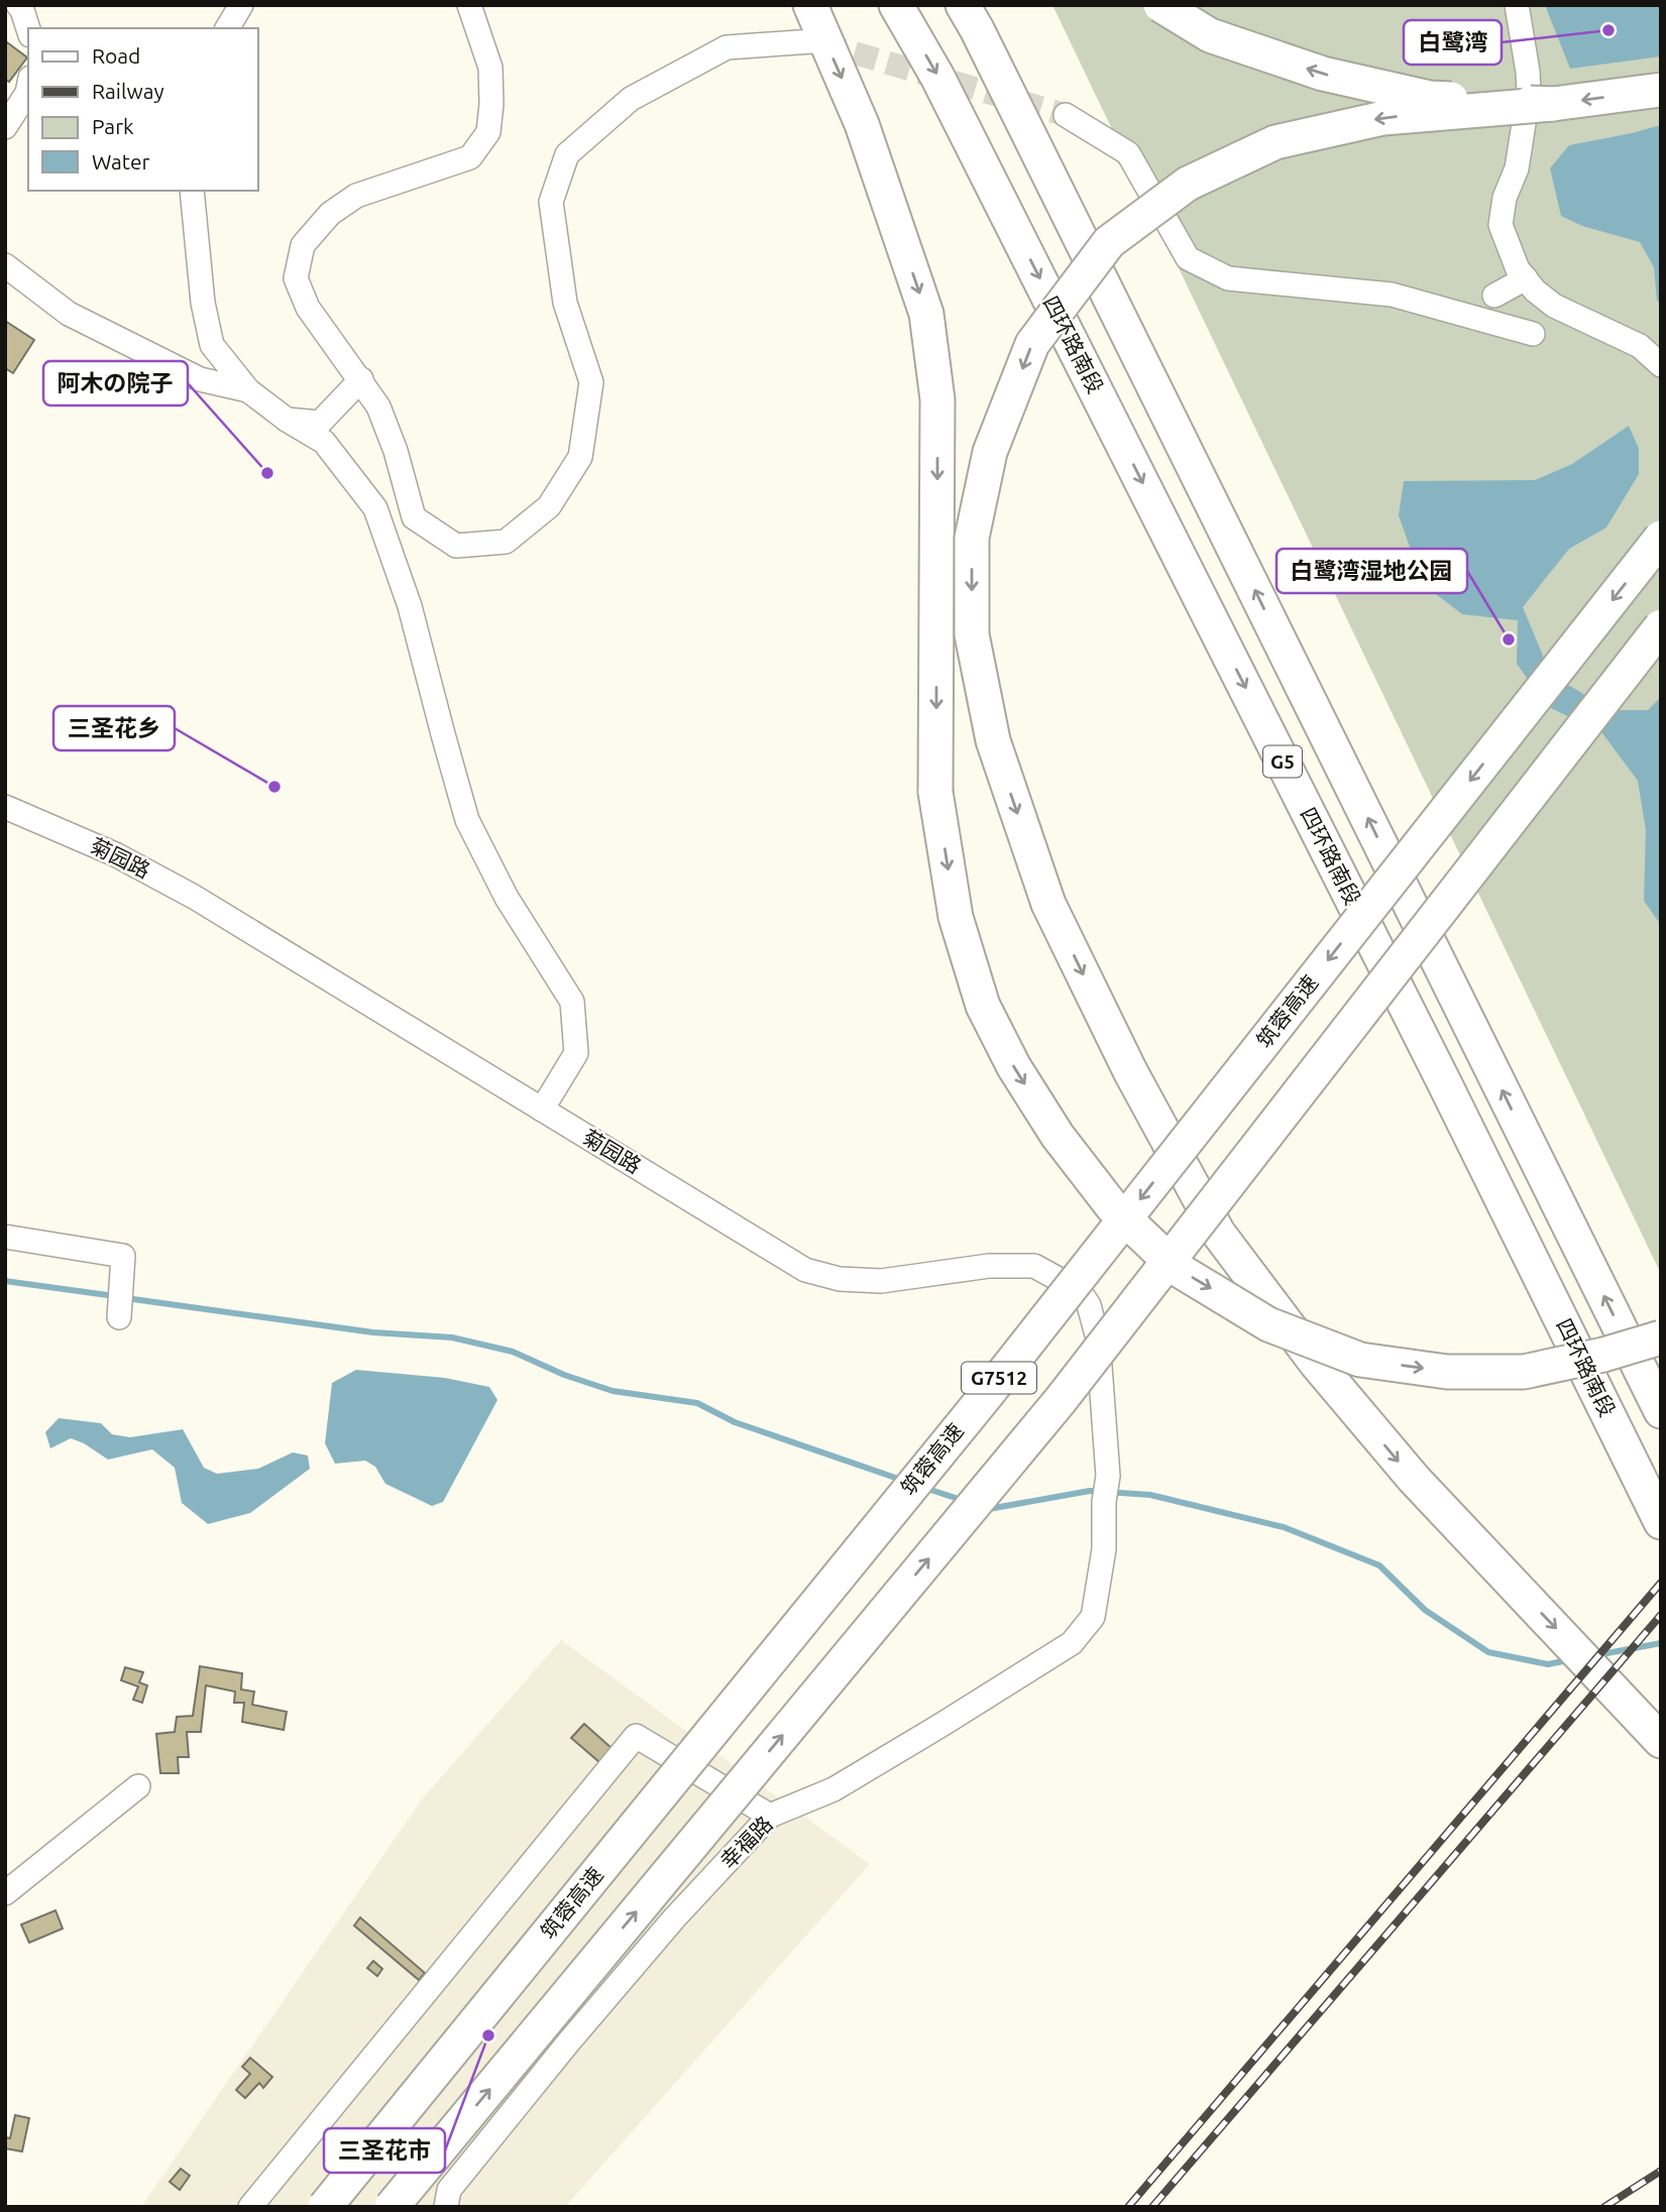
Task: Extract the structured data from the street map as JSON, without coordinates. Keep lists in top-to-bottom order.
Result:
{
  "streets": {
    "highway": [
      "四环路南段",
      "G5",
      "筑蓉高速",
      "G7512"
    ],
    "street": ["菊园路", "幸福路"]
  },
  "crossings": [
    ["菊园路", "幸福路"]
  ],
  "places": [
    "白鹭湾",
    "阿木の院子",
    "白鹭湾湿地公园",
    "三圣花乡",
    "三圣花市"
  ],
  "legend": [
    "Road",
    "Railway",
    "Park",
    "Water"
  ]
}
